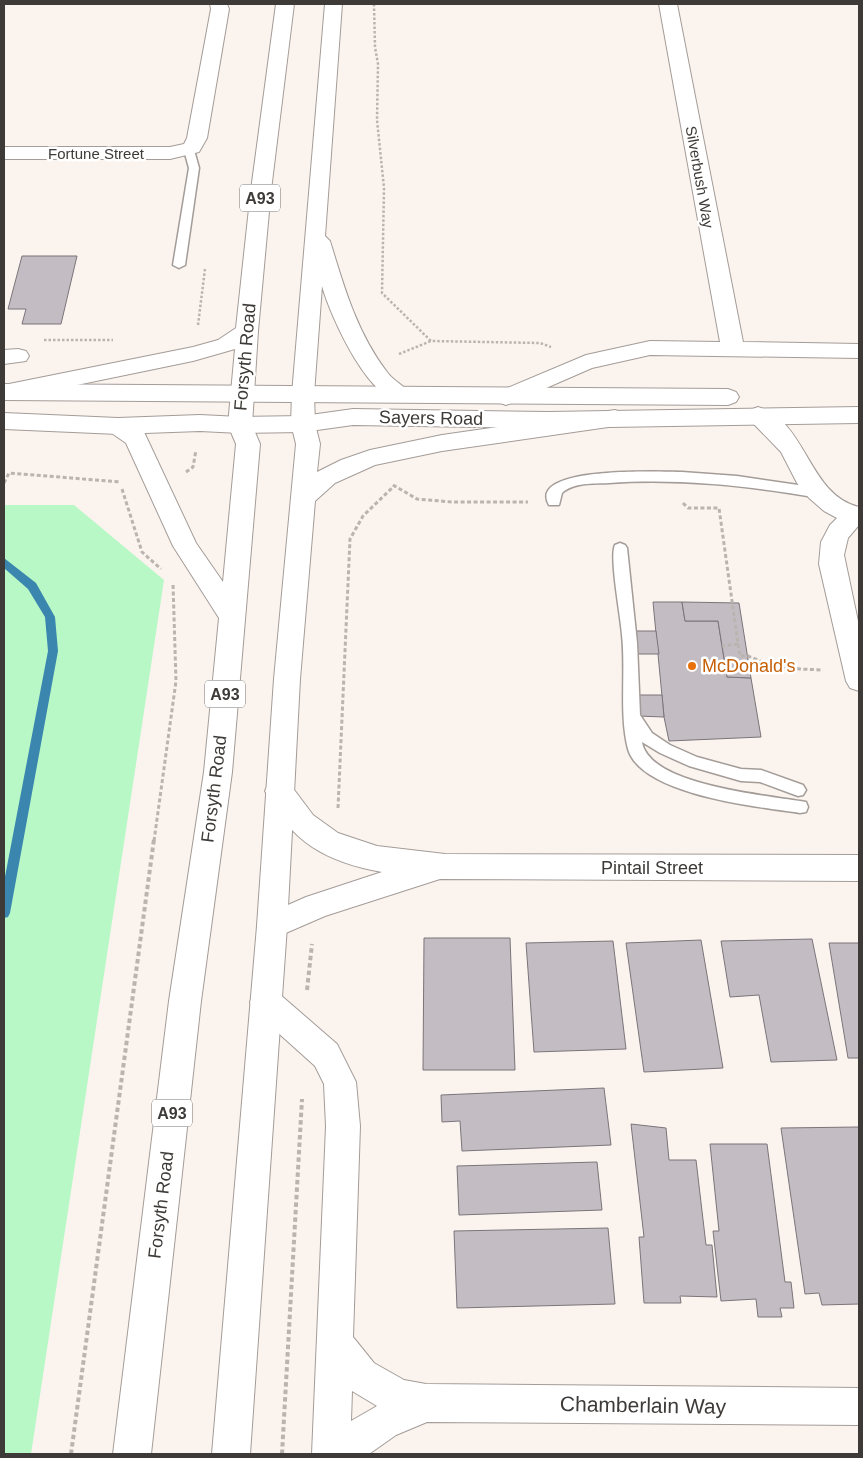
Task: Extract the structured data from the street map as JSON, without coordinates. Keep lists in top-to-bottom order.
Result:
{
  "streets": {
    "main road": [
      "Fortune Street",
      "Silverbush Way",
      "A93",
      "Forsyth Road",
      "Sayers Road",
      "Pintail Street",
      "Chamberlain Way"
    ]
  },
  "crossings": [
    ["Silverbush Way", "Sayers Road"],
    ["Forsyth Road", "Sayers Road"]
  ],
  "places": ["McDonald's"]
}
